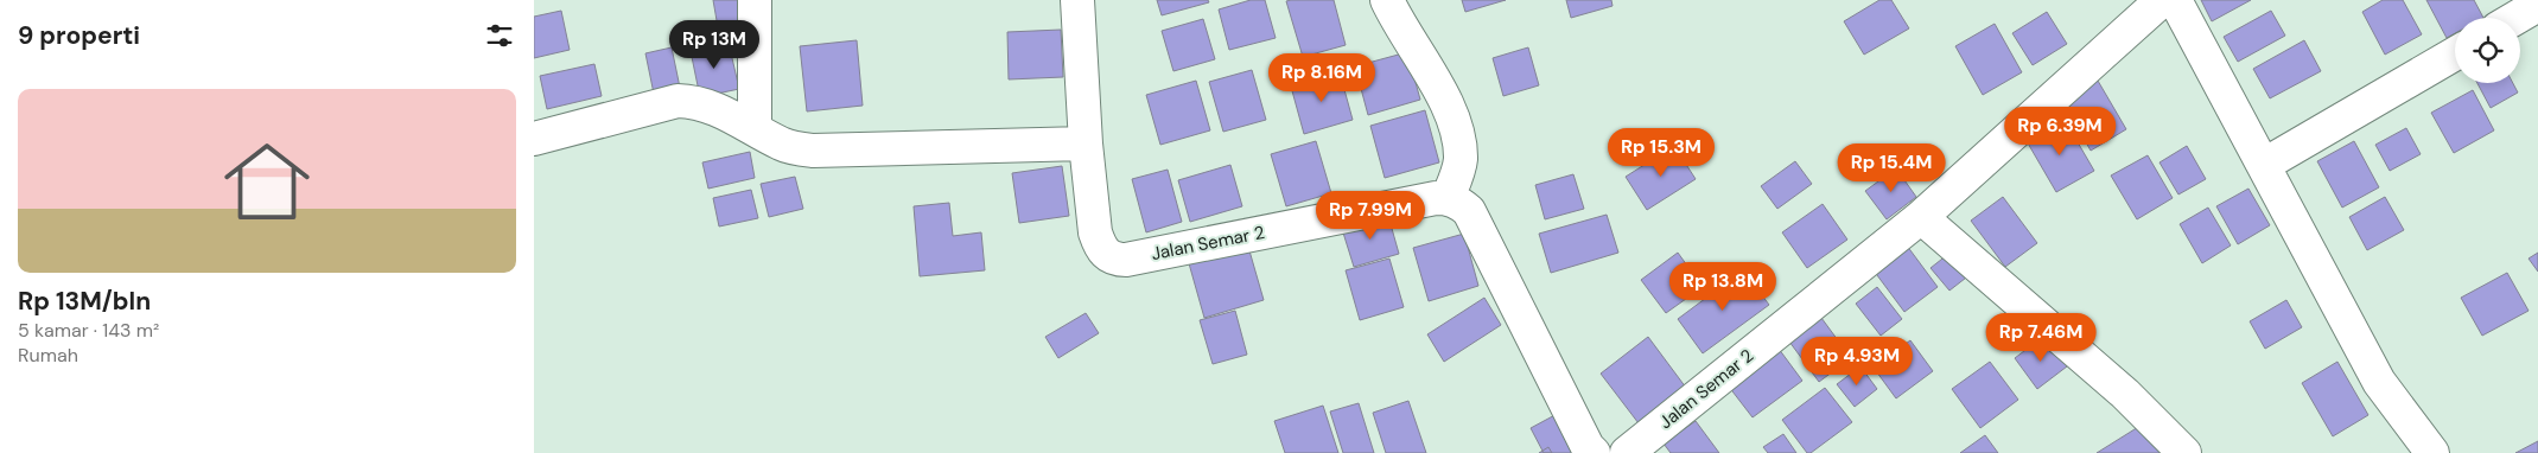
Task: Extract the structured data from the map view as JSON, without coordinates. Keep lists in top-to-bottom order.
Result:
{
  "streets": {
    "street": ["Jalan Semar 2"]
  },
  "page": {
    "heading": "9 properti",
    "price": [
      "Rp 13M",
      "Rp 8.16M",
      "Rp 6.39M",
      "Rp 15.3M",
      "Rp 15.4M",
      "Rp 7.99M",
      "Rp 13.8M",
      "Rp 7.46M",
      "Rp 4.93M"
    ],
    "list": [
      {
        "name": "Rp 13M/bln",
        "note": "5 kamar · 143 m² · Rumah"
      }
    ]
  }
}
